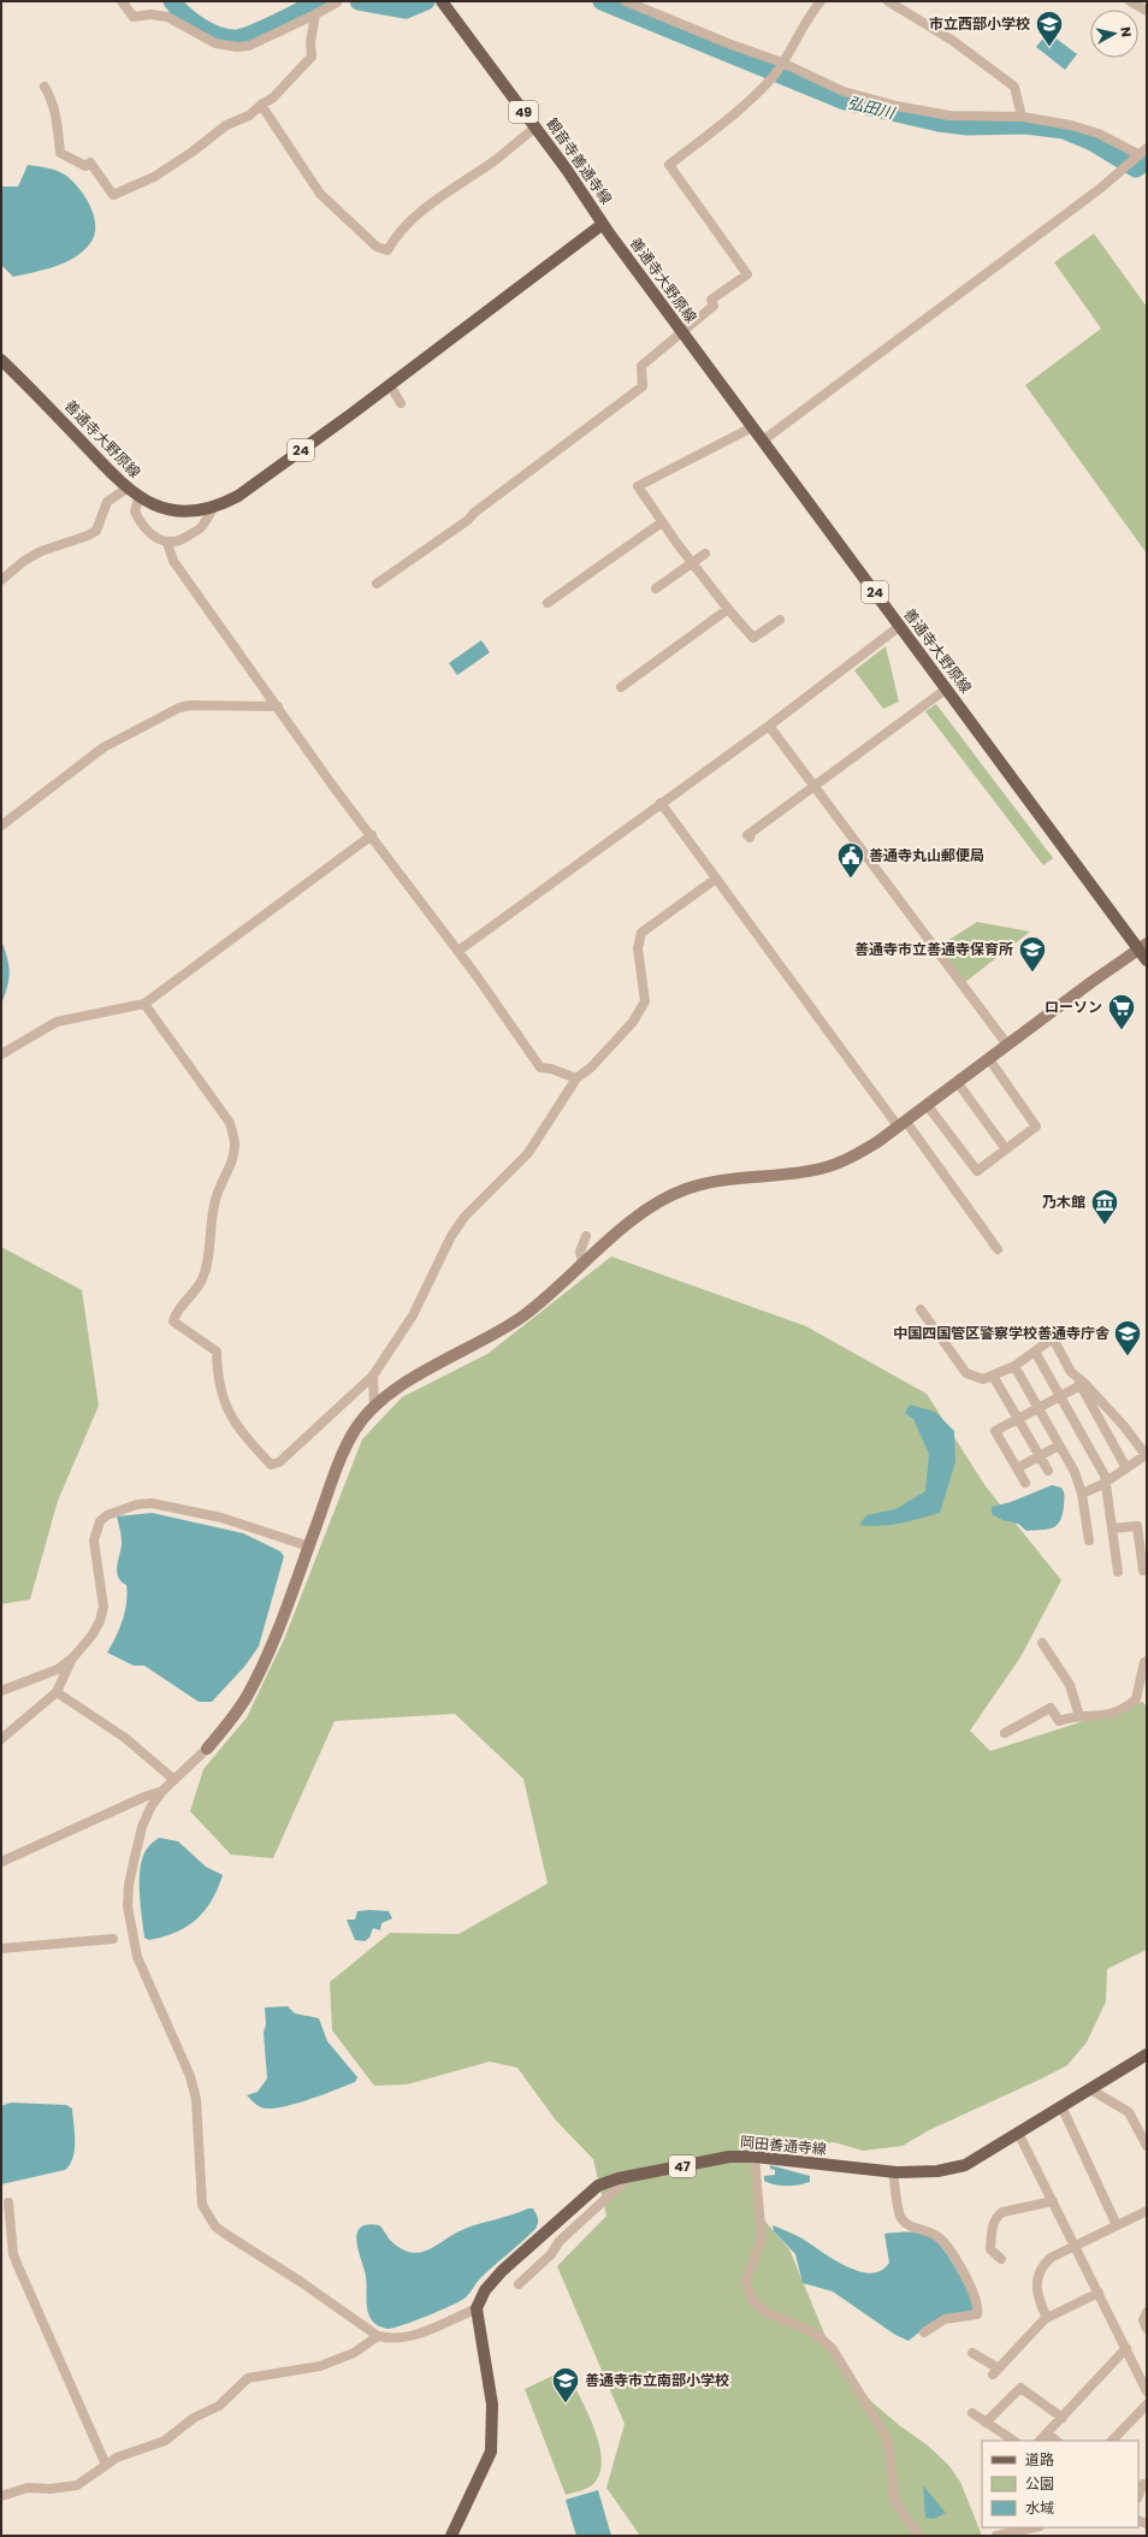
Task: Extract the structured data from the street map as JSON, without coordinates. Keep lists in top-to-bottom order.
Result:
{
  "streets": {
    "main road": [
      "49",
      "観音寺善通寺線",
      "善通寺大野原線",
      "24",
      "岡田善通寺線",
      "47"
    ]
  },
  "crossings": [
    ["観音寺善通寺線", "善通寺大野原線"]
  ],
  "water": ["弘田川"],
  "places": {
    "school or university": [
      "市立西部小学校",
      "善通寺市立善通寺保育所",
      "中国四国管区警察学校善通寺庁舎",
      "善通寺市立南部小学校"
    ],
    "public building": ["善通寺丸山郵便局"],
    "supermarket": ["ローソン"],
    "museum": ["乃木館"]
  },
  "legend": ["道路", "公園", "水域"],
  "north": "right"
}
